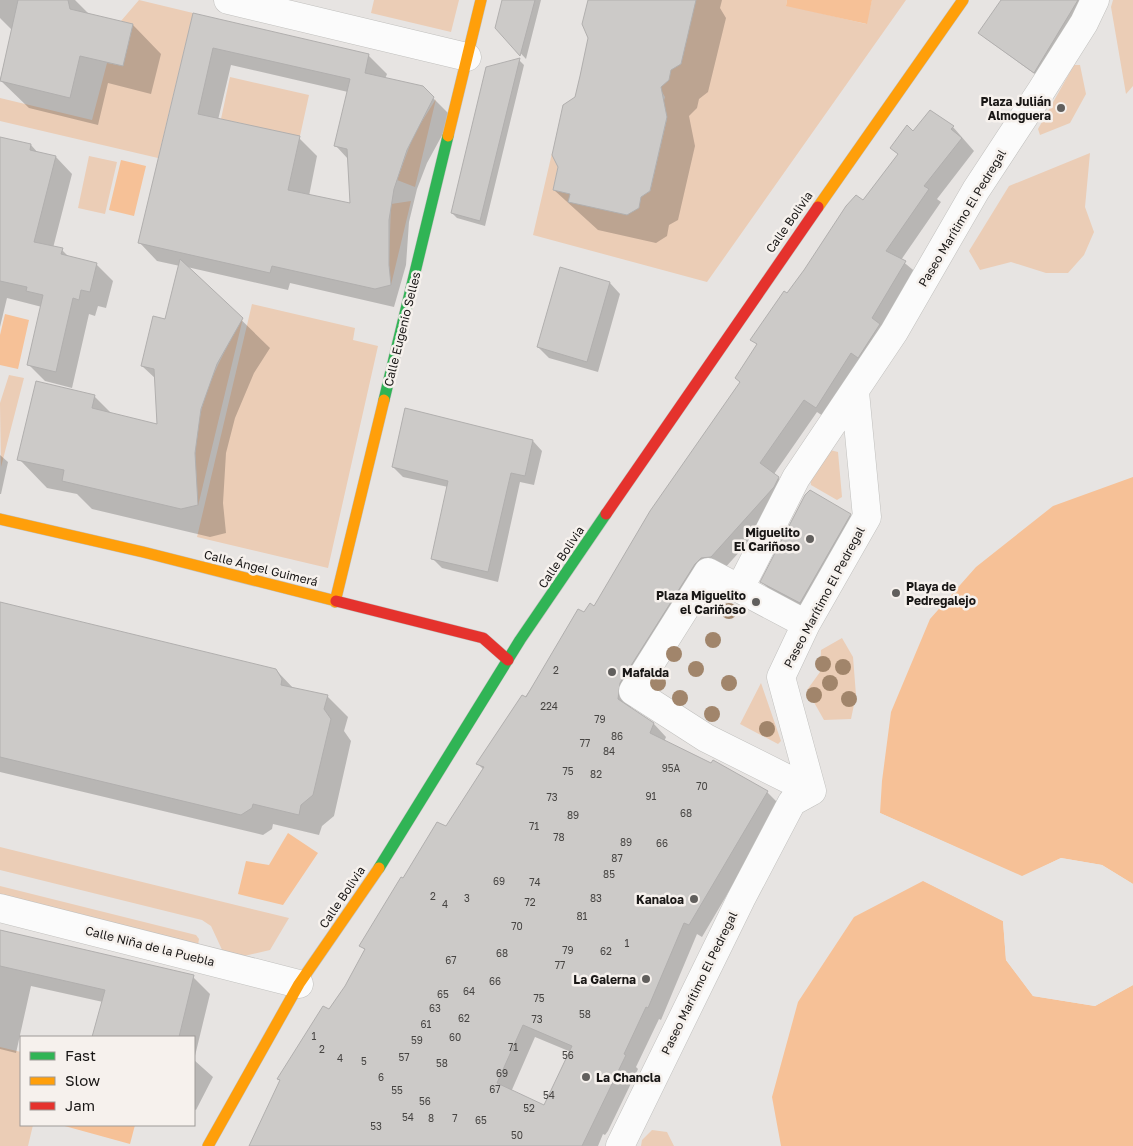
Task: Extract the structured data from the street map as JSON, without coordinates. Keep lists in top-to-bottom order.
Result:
{
  "streets": {
    "main road": ["Calle Bolivia", "Calle Eugenio Selles", "Calle Ángel Guimerá"],
    "street": ["Paseo Marítimo El Pedregal", "Calle Niña de la Puebla"]
  },
  "crossings": [
    ["Calle Bolivia", "Calle Ángel Guimerá"],
    ["Calle Bolivia", "Calle Niña de la Puebla"],
    ["Calle Eugenio Selles", "Calle Ángel Guimerá"]
  ],
  "places": [
    "Plaza Julián Almoguera",
    "Miguelito El Cariñoso",
    "Playa de Pedregalejo",
    "Plaza Miguelito el Cariñoso",
    "Mafalda",
    "Kanaloa",
    "La Galerna",
    "La Chancla"
  ],
  "house_numbers": [
    "2",
    "224",
    "79",
    "86",
    "77",
    "84",
    "95A",
    "75",
    "82",
    "70",
    "91",
    "73",
    "68",
    "89",
    "71",
    "78",
    "89",
    "66",
    "87",
    "85",
    "69",
    "74",
    "2",
    "3",
    "83",
    "72",
    "4",
    "81",
    "70",
    "1",
    "79",
    "62",
    "68",
    "67",
    "77",
    "66",
    "64",
    "65",
    "75",
    "63",
    "58",
    "62",
    "73",
    "61",
    "1",
    "60",
    "59",
    "71",
    "2",
    "56",
    "57",
    "4",
    "5",
    "58",
    "69",
    "6",
    "67",
    "55",
    "54",
    "56",
    "52",
    "54",
    "8",
    "7",
    "65",
    "53",
    "50"
  ],
  "legend": ["Fast", "Slow", "Jam"]
}
